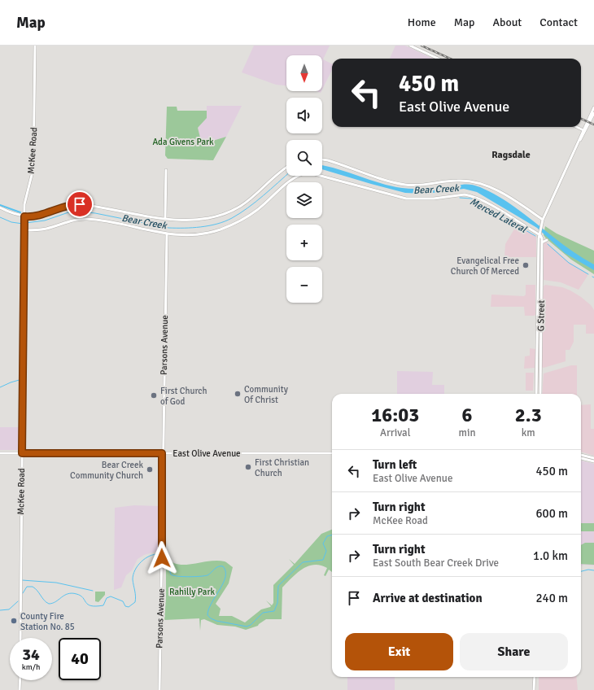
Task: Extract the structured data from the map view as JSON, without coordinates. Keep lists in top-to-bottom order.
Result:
{
  "streets": {
    "street": [
      "McKee Road",
      "G Street",
      "Parsons Avenue",
      "East Olive Avenue"
    ]
  },
  "crossings": [
    ["McKee Road", "East Olive Avenue"],
    ["Parsons Avenue", "East Olive Avenue"]
  ],
  "districts": ["Ragsdale"],
  "water": ["Bear Creek", "Merced Lateral"],
  "parks": ["Ada Givens Park", "Rahilly Park"],
  "places": [
    "Evangelical Free Church Of Merced",
    "Community Of Christ",
    "First Church of God",
    "First Christian Church",
    "Bear Creek Community Church",
    "County Fire Station No. 85"
  ],
  "north": "bottom",
  "page": {
    "header": "Map",
    "nav": [
      "Home",
      "Map",
      "About",
      "Contact"
    ],
    "map_buttons": ["+", "−"],
    "turn": ["450 m", "East Olive Avenue"],
    "eta": [
      "16:03",
      "Arrival",
      "6",
      "min",
      "2.3",
      "km"
    ],
    "list": [
      {
        "name": "Turn left",
        "note": "East Olive Avenue",
        "value": "450 m"
      },
      {
        "name": "Turn right",
        "note": "McKee Road",
        "value": "600 m"
      },
      {
        "name": "Turn right",
        "note": "East South Bear Creek Drive",
        "value": "1.0 km"
      },
      {
        "name": "Arrive at destination",
        "value": "240 m"
      }
    ],
    "buttons": ["Exit", "Share"],
    "speed": "34 km/h",
    "limit": "40"
  }
}
